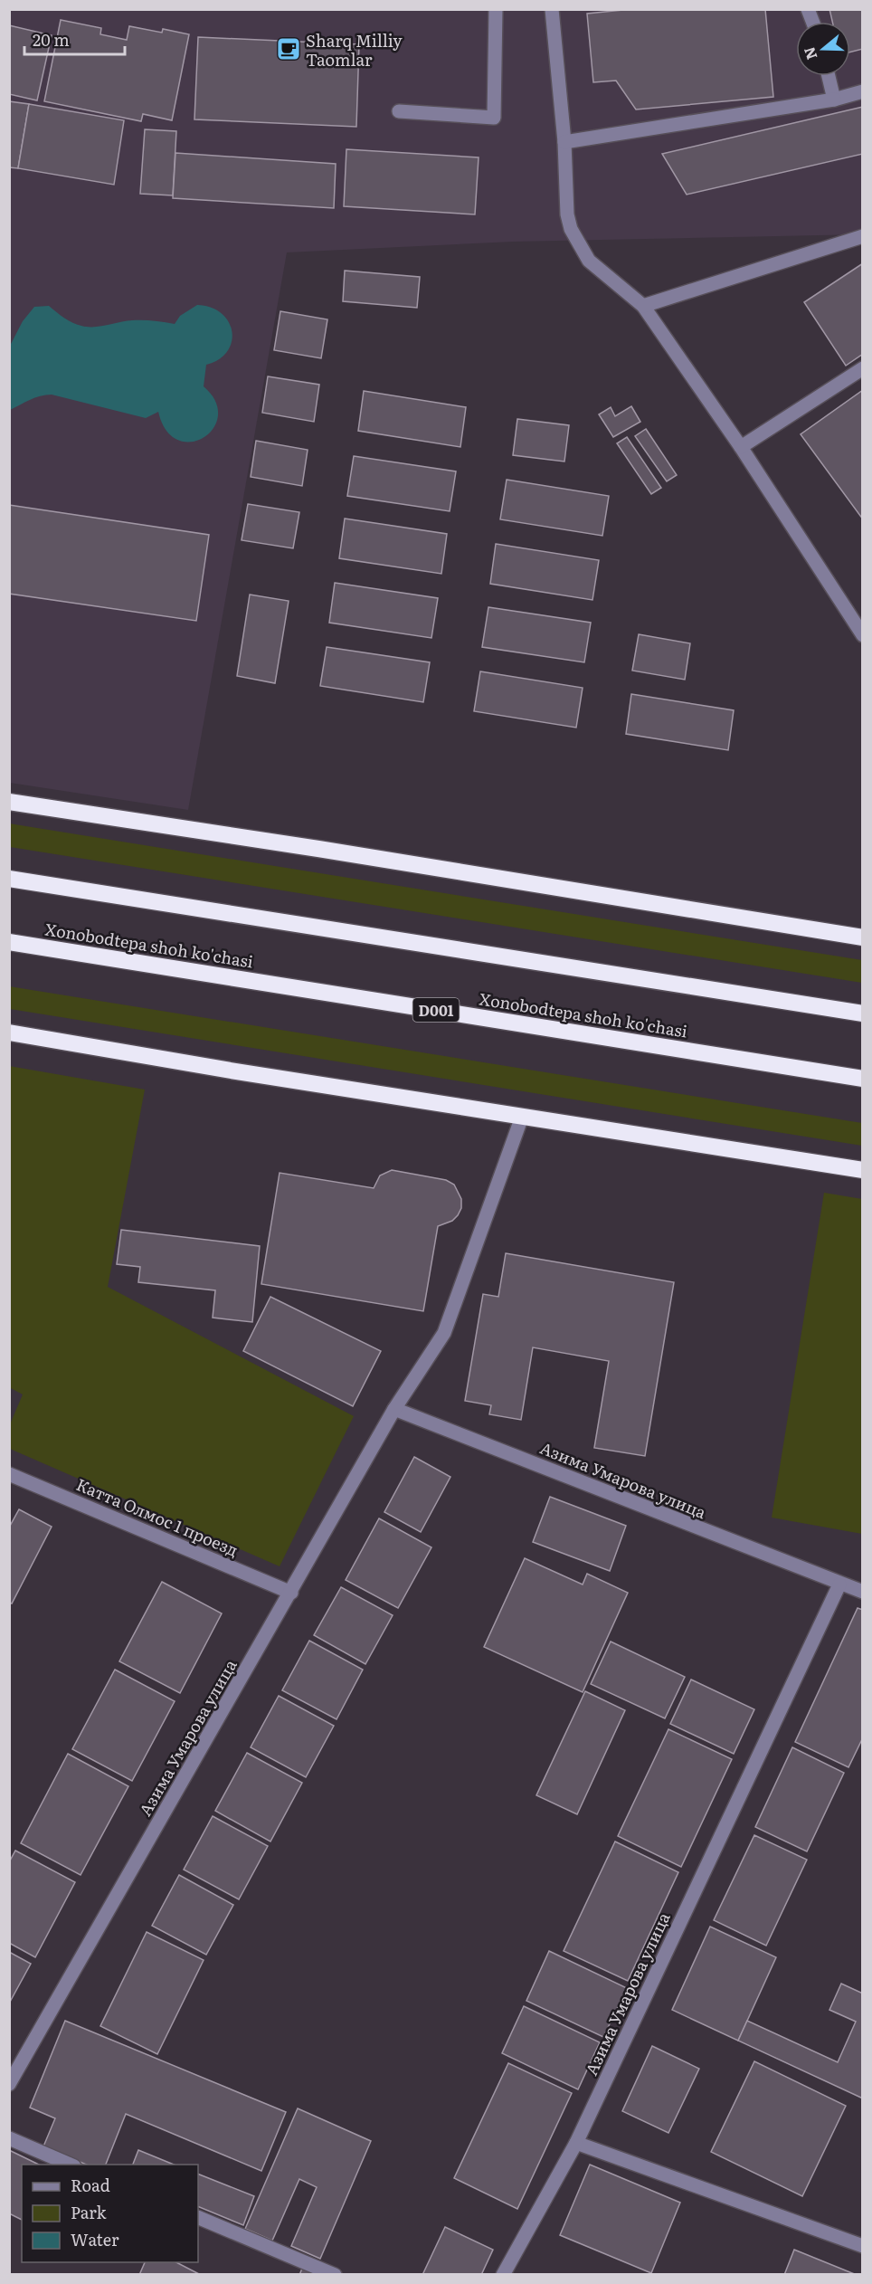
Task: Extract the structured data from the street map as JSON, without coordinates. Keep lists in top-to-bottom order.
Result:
{
  "streets": {
    "highway": ["Xonobodtepa shoh ko'chasi", "D001"],
    "street": ["Азима Умарова улица", "Катта Олмос 1 проезд"]
  },
  "crossings": [
    ["Азима Умарова улица", "Катта Олмос 1 проезд"]
  ],
  "places": {
    "cafe": ["Sharq Milliy Taomlar"]
  },
  "legend": ["Road", "Park", "Water"],
  "scale_bar": "20 m",
  "north": "left"
}
